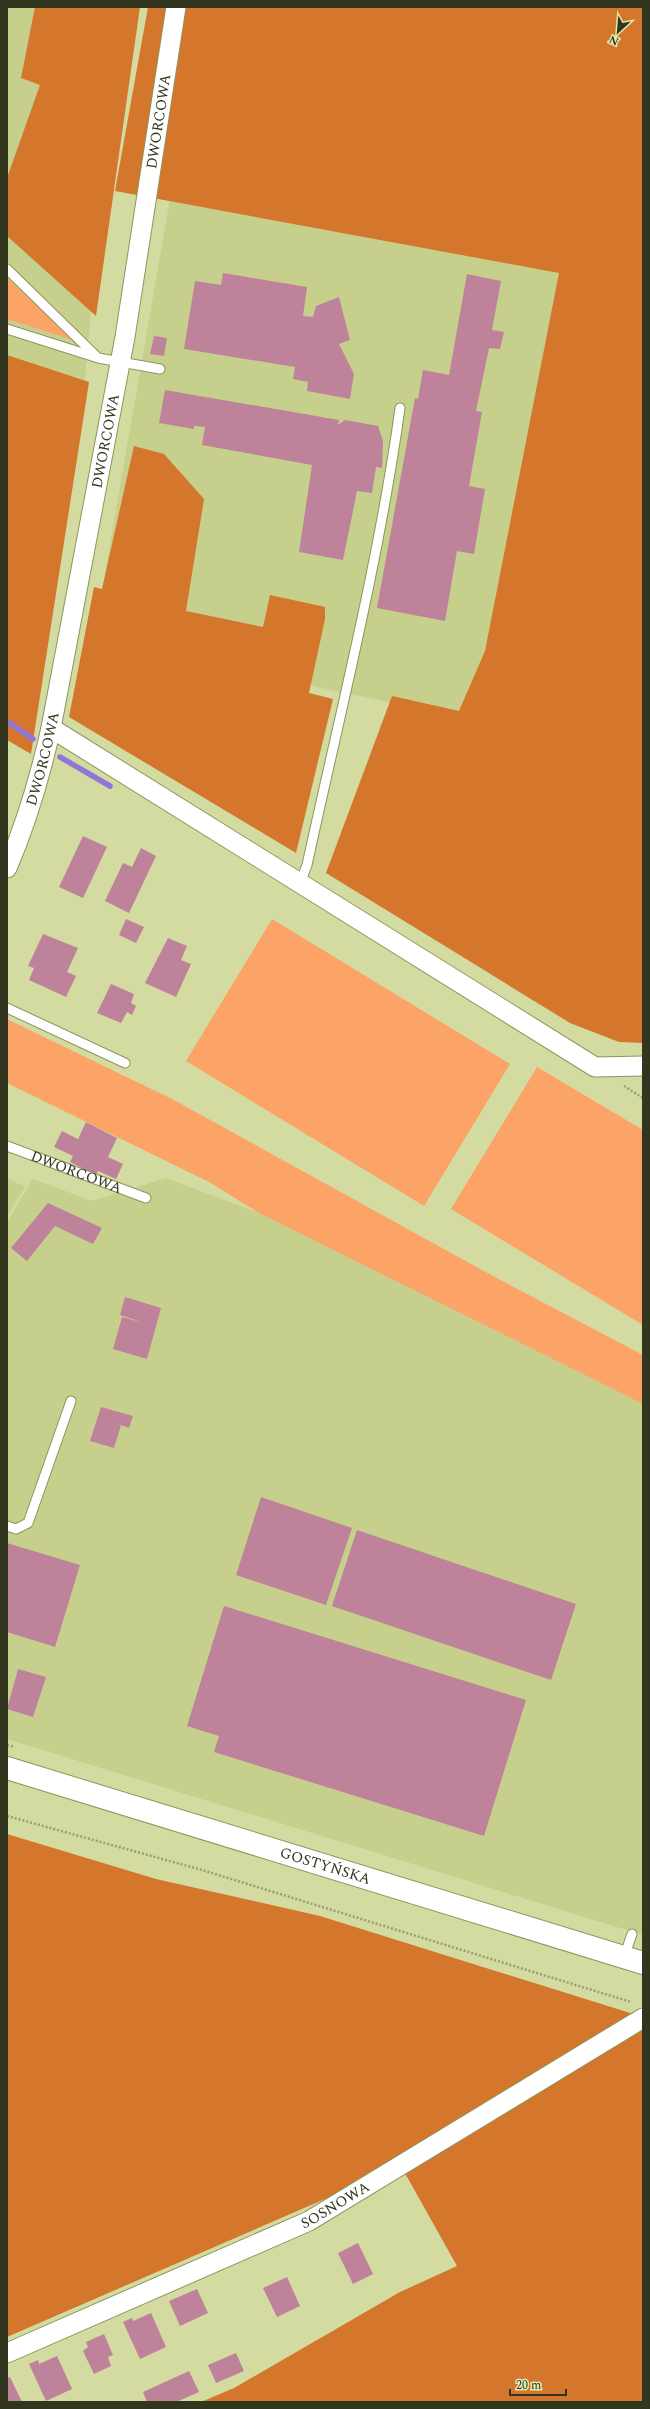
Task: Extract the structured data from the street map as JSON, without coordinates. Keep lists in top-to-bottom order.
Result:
{
  "streets": {
    "street": ["DWORCOWA", "GOSTYŃSKA", "SOSNOWA"]
  },
  "scale_bar": "20 m",
  "north": "bottom left"
}
